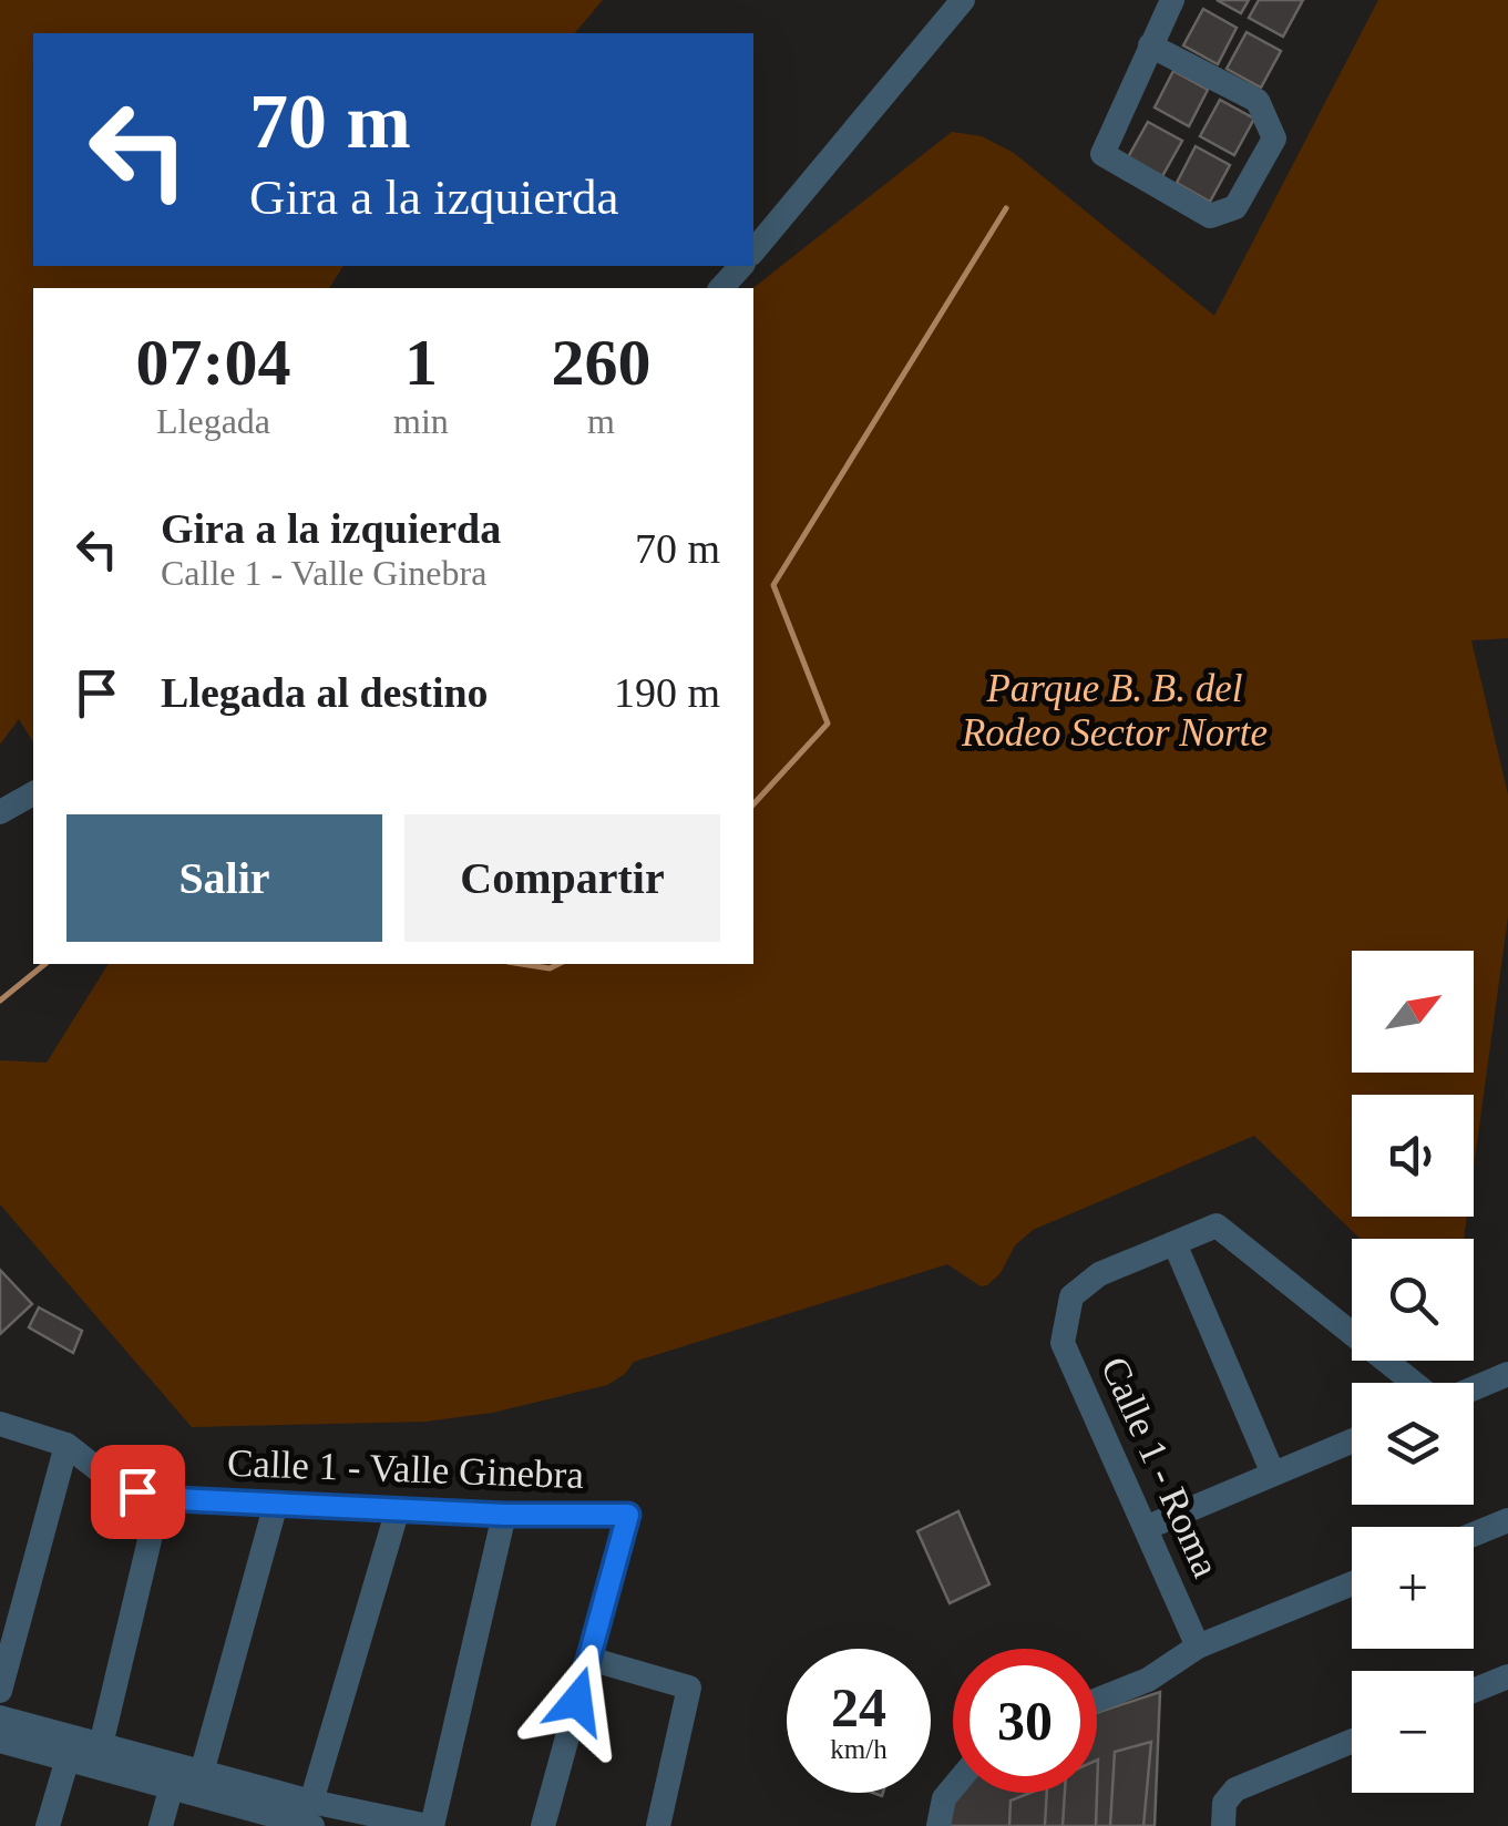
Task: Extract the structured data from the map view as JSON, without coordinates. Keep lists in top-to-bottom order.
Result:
{
  "streets": {
    "street": ["Calle 1 - Roma", "Calle 1 - Valle Ginebra"]
  },
  "parks": ["Parque B. B. del Rodeo Sector Norte"],
  "north": "top right",
  "page": {
    "turn": ["70 m", "Gira a la izquierda"],
    "eta": [
      "07:04",
      "Llegada",
      "1",
      "min",
      "260",
      "m"
    ],
    "list": [
      {
        "name": "Gira a la izquierda",
        "note": "Calle 1 - Valle Ginebra",
        "value": "70 m"
      },
      {
        "name": "Llegada al destino",
        "value": "190 m"
      }
    ],
    "buttons": ["Salir", "Compartir"],
    "map_buttons": ["+", "−"],
    "speed": "24 km/h",
    "limit": "30"
  }
}
